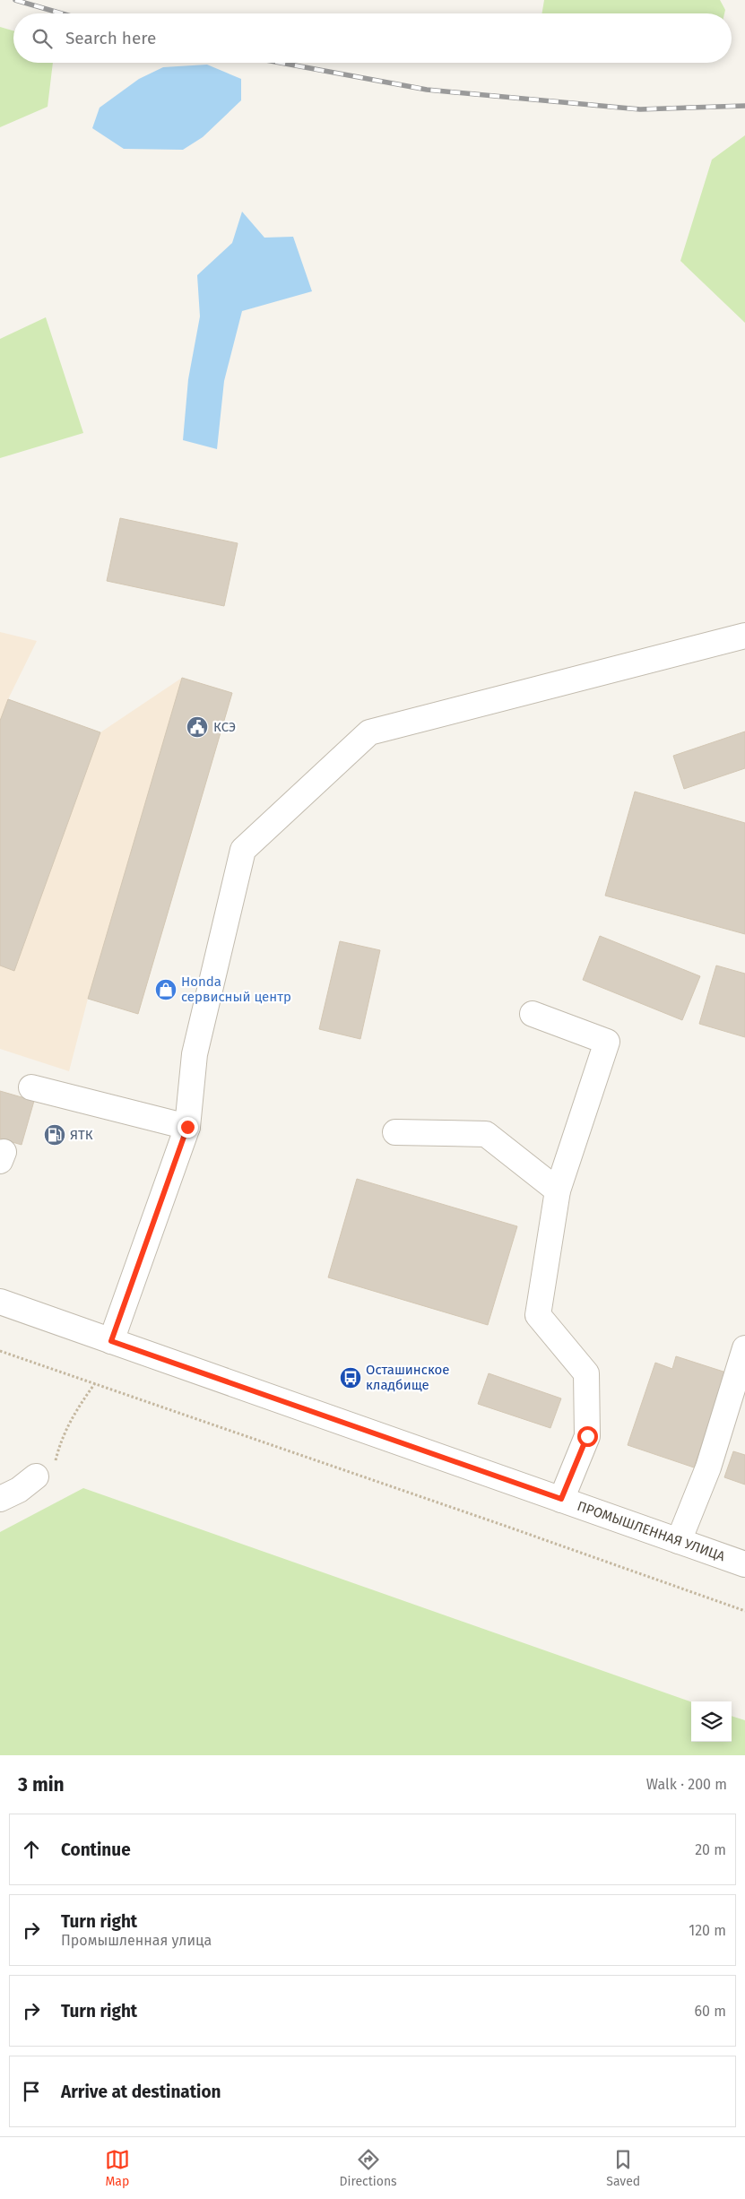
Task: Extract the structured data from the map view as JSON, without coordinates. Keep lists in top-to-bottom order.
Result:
{
  "streets": {
    "street": ["ПРОМЫШЛЕННАЯ УЛИЦА"]
  },
  "places": {
    "public building": ["КСЭ"],
    "shop": ["Honda сервисный центр"],
    "fuel station": ["ЯТК"],
    "bus stop": ["Осташинское кладбище"]
  },
  "page": {
    "search": "Search here",
    "heading": ["3 min", "Walk · 200 m"],
    "list": [
      ["Continue", "20 m"],
      ["Turn right", "Промышленная улица", "120 m"],
      ["Turn right", "60 m"],
      "Arrive at destination"
    ],
    "nav": ["Map", "Directions", "Saved"]
  }
}
